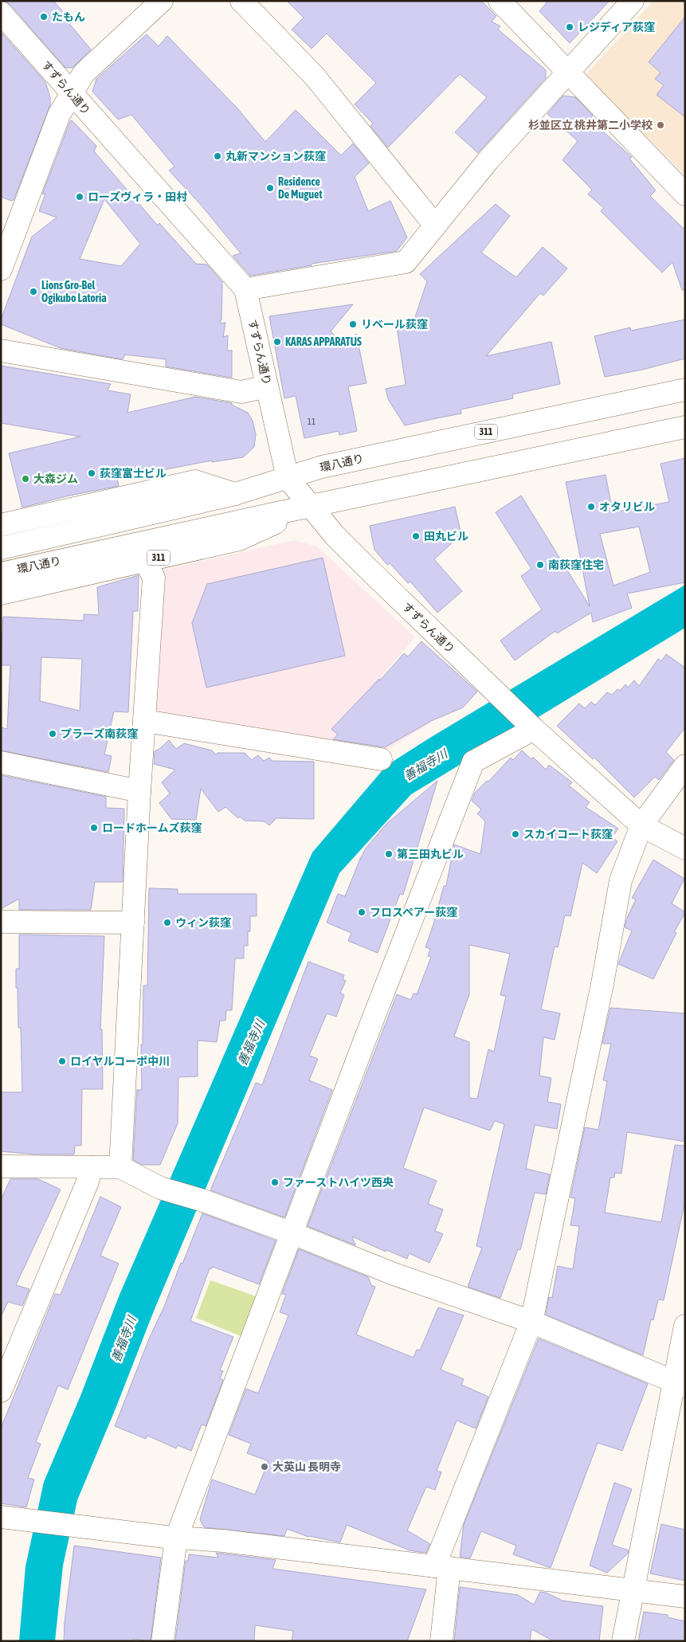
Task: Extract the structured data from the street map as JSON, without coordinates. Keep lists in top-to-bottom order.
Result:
{
  "streets": {
    "street": ["すずらん通り", "311", "環八通り"]
  },
  "crossings": [
    ["すずらん通り", "311"],
    ["すずらん通り", "環八通り"],
    ["311", "環八通り"]
  ],
  "water": ["善福寺川"],
  "places": [
    "たもん",
    "レジディア荻窪",
    "杉並区立 桃井第二小学校",
    "丸新マンション荻窪",
    "Residence De Muguet",
    "ローズヴィラ・田村",
    "Lions Gro-Bel Ogikubo Latoria",
    "リベール荻窪",
    "KARAS APPARATUS",
    "荻窪富士ビル",
    "大森ジム",
    "オタリビル",
    "田丸ビル",
    "南荻窪住宅",
    "プラーズ南荻窪",
    "ロードホームズ荻窪",
    "スカイコート荻窪",
    "第三田丸ビル",
    "フロスペアー荻窪",
    "ウィン荻窪",
    "ロイヤルコーポ中川",
    "ファーストハイツ西央",
    "大英山 長明寺"
  ],
  "house_numbers": ["11"]
}
